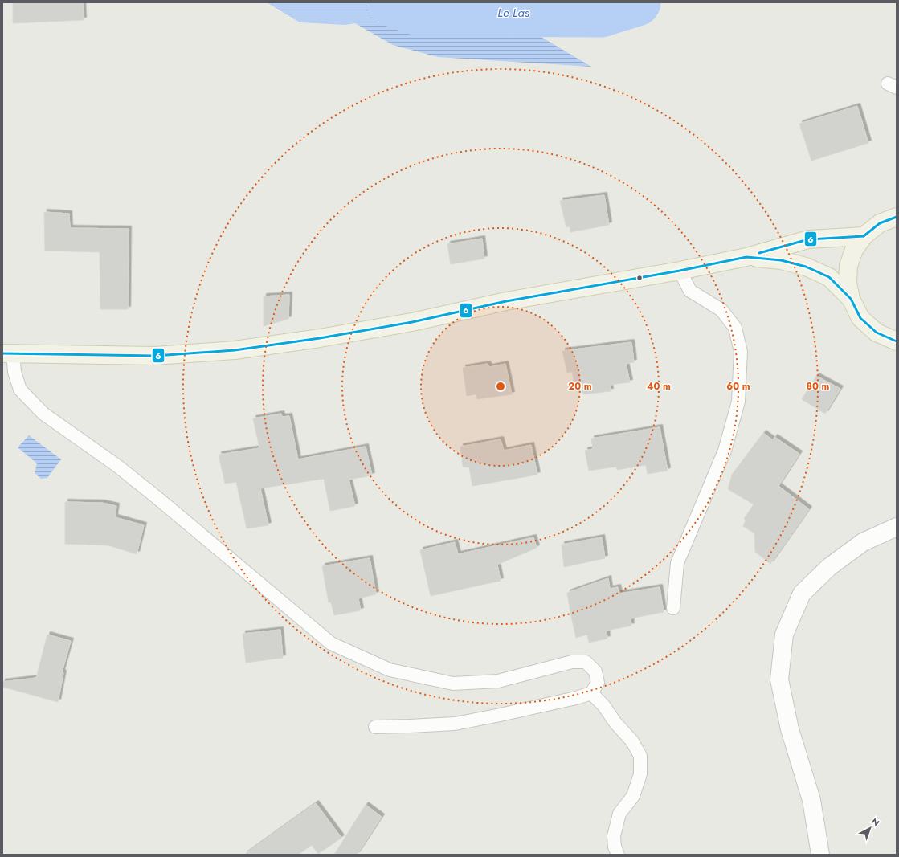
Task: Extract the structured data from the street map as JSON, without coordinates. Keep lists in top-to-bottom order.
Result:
{
  "water": ["Le Las"],
  "lines": ["transit line 6"],
  "north": "top right",
  "rings": [
    "20 m",
    "40 m",
    "60 m",
    "80 m"
  ]
}
